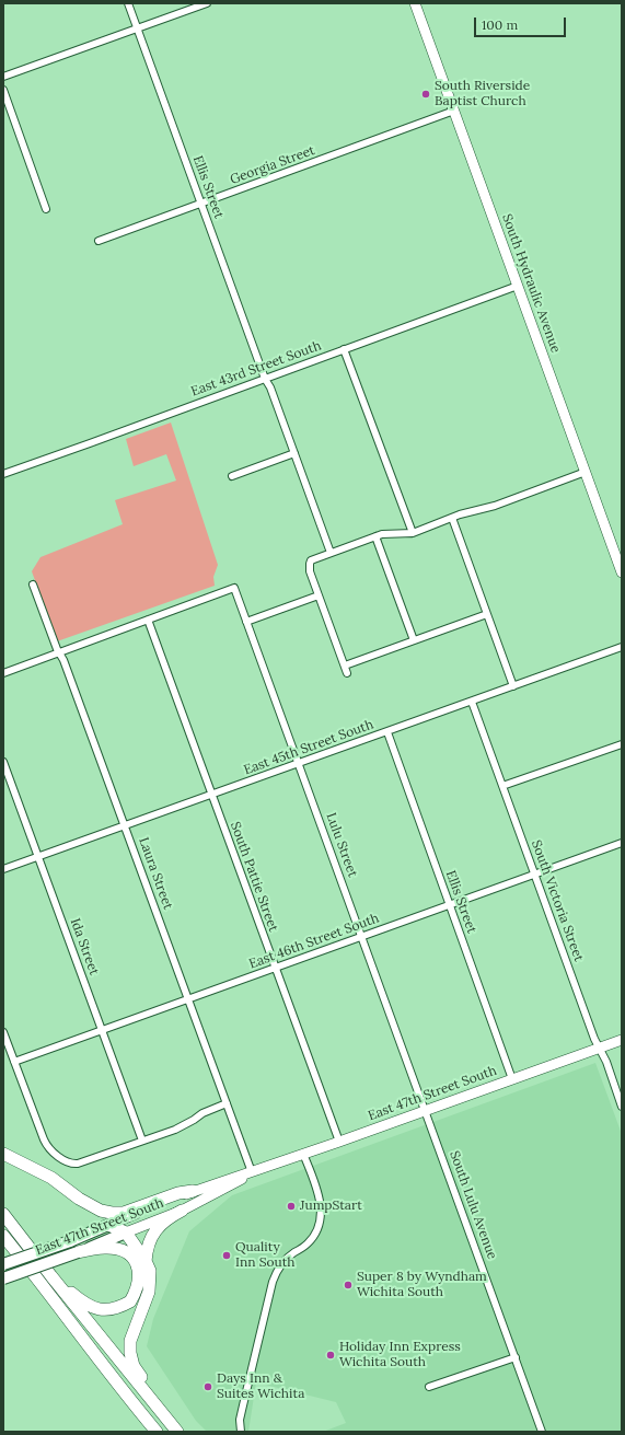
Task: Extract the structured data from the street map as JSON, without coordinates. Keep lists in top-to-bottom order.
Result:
{
  "streets": {
    "main road": ["South Hydraulic Avenue", "East 47th Street South"],
    "street": [
      "Georgia Street",
      "Ellis Street",
      "East 43rd Street South",
      "East 45th Street South",
      "Lulu Street",
      "Laura Street",
      "South Pattie Street",
      "South Victoria Street",
      "East 46th Street South",
      "Ida Street",
      "South Lulu Avenue"
    ]
  },
  "crossings": [
    ["Georgia Street", "Ellis Street"],
    ["Georgia Street", "South Hydraulic Avenue"],
    ["Ellis Street", "East 43rd Street South"],
    ["Ellis Street", "East 45th Street South"],
    ["Ellis Street", "East 46th Street South"],
    ["Ellis Street", "East 47th Street South"],
    ["South Hydraulic Avenue", "East 43rd Street South"],
    ["East 45th Street South", "Lulu Street"],
    ["East 45th Street South", "Laura Street"],
    ["East 45th Street South", "South Pattie Street"],
    ["East 45th Street South", "South Victoria Street"],
    ["East 45th Street South", "Ida Street"],
    ["Lulu Street", "South Pattie Street"],
    ["Lulu Street", "East 46th Street South"],
    ["Lulu Street", "East 47th Street South"],
    ["Lulu Street", "South Lulu Avenue"],
    ["Laura Street", "East 46th Street South"],
    ["Laura Street", "East 47th Street South"],
    ["South Pattie Street", "East 46th Street South"],
    ["South Pattie Street", "East 47th Street South"],
    ["South Victoria Street", "East 46th Street South"],
    ["South Victoria Street", "East 47th Street South"],
    ["East 46th Street South", "Ida Street"],
    ["East 47th Street South", "South Lulu Avenue"]
  ],
  "places": [
    "South Riverside Baptist Church",
    "JumpStart",
    "Quality Inn South",
    "Super 8 by Wyndham Wichita South",
    "Holiday Inn Express Wichita South",
    "Days Inn & Suites Wichita"
  ],
  "scale_bar": "100 m"
}
